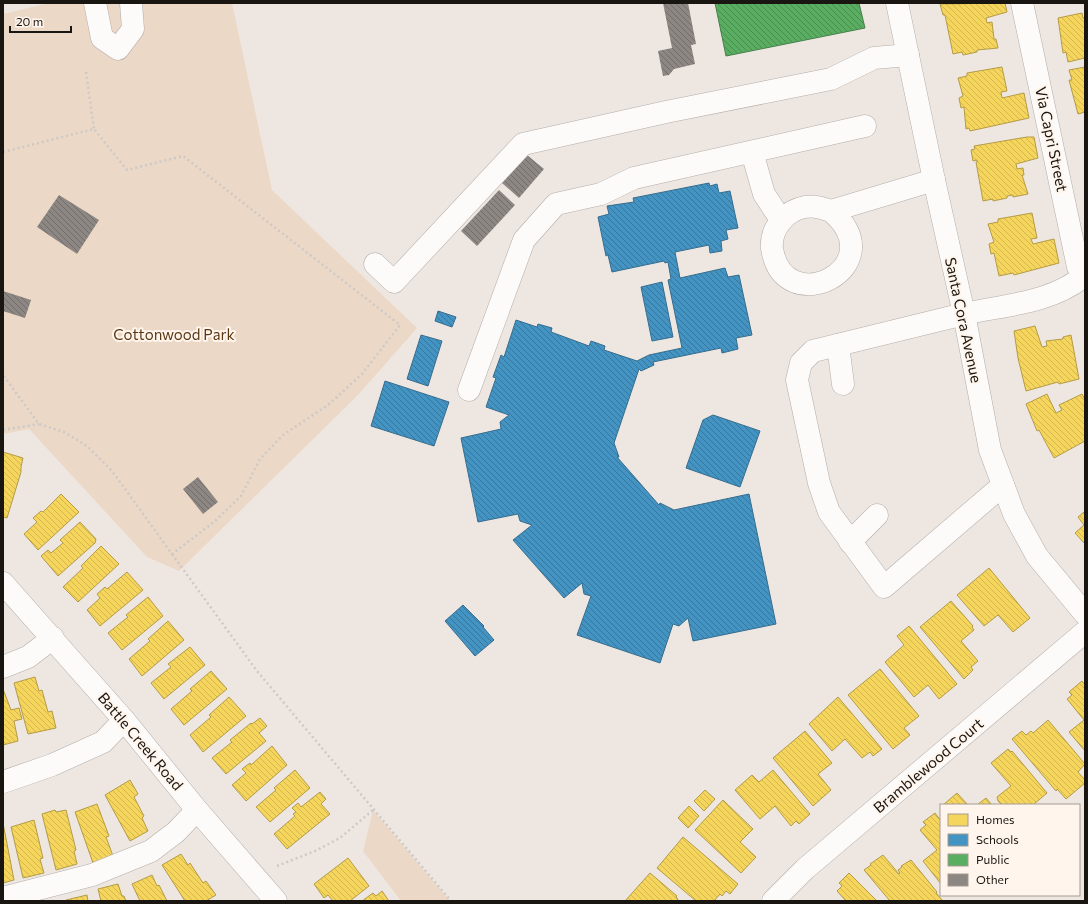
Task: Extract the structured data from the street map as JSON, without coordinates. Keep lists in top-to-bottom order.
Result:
{
  "streets": {
    "street": [
      "Via Capri Street",
      "Santa Cora Avenue",
      "Battle Creek Road",
      "Bramblewood Court"
    ]
  },
  "crossings": [
    ["Via Capri Street", "Santa Cora Avenue"]
  ],
  "parks": ["Cottonwood Park"],
  "legend": [
    "Homes",
    "Schools",
    "Public",
    "Other"
  ],
  "scale_bar": "20 m"
}
